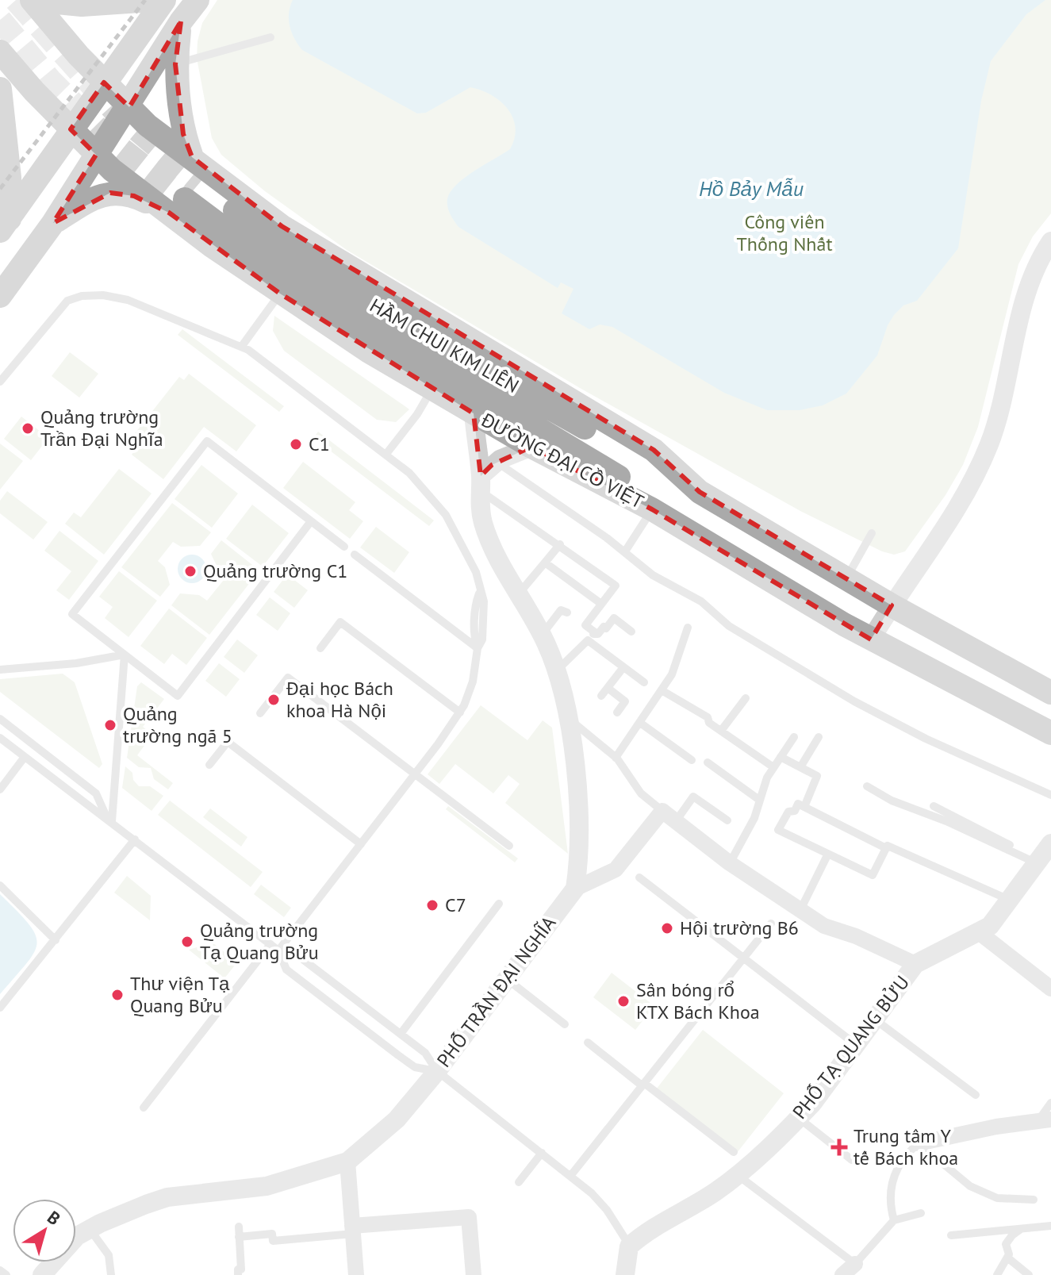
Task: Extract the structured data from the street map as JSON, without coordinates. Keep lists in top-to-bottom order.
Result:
{
  "streets": {
    "main road": ["HẦM CHUI KIM LIÊN", "ĐƯỜNG ĐẠI CỒ VIỆT"],
    "street": ["PHỐ TRẦN ĐẠI NGHĨA", "PHỐ TẠ QUANG BỬU"]
  },
  "crossings": [
    ["HẦM CHUI KIM LIÊN", "ĐƯỜNG ĐẠI CỒ VIỆT"],
    ["ĐƯỜNG ĐẠI CỒ VIỆT", "PHỐ TRẦN ĐẠI NGHĨA"]
  ],
  "water": ["Hồ Bảy Mẫu"],
  "parks": ["Công viên Thống Nhất"],
  "places": {
    "other": [
      "Quảng trường Trần Đại Nghĩa",
      "C1",
      "Quảng trường C1",
      "Đại học Bách khoa Hà Nội",
      "Quảng trường ngã 5",
      "C7",
      "Hội trường B6",
      "Quảng trường Tạ Quang Bửu",
      "Thư viện Tạ Quang Bửu",
      "Sân bóng rổ KTX Bách Khoa"
    ],
    "health": ["Trung tâm Y tế Bách khoa"]
  },
  "north": "top right"
}
